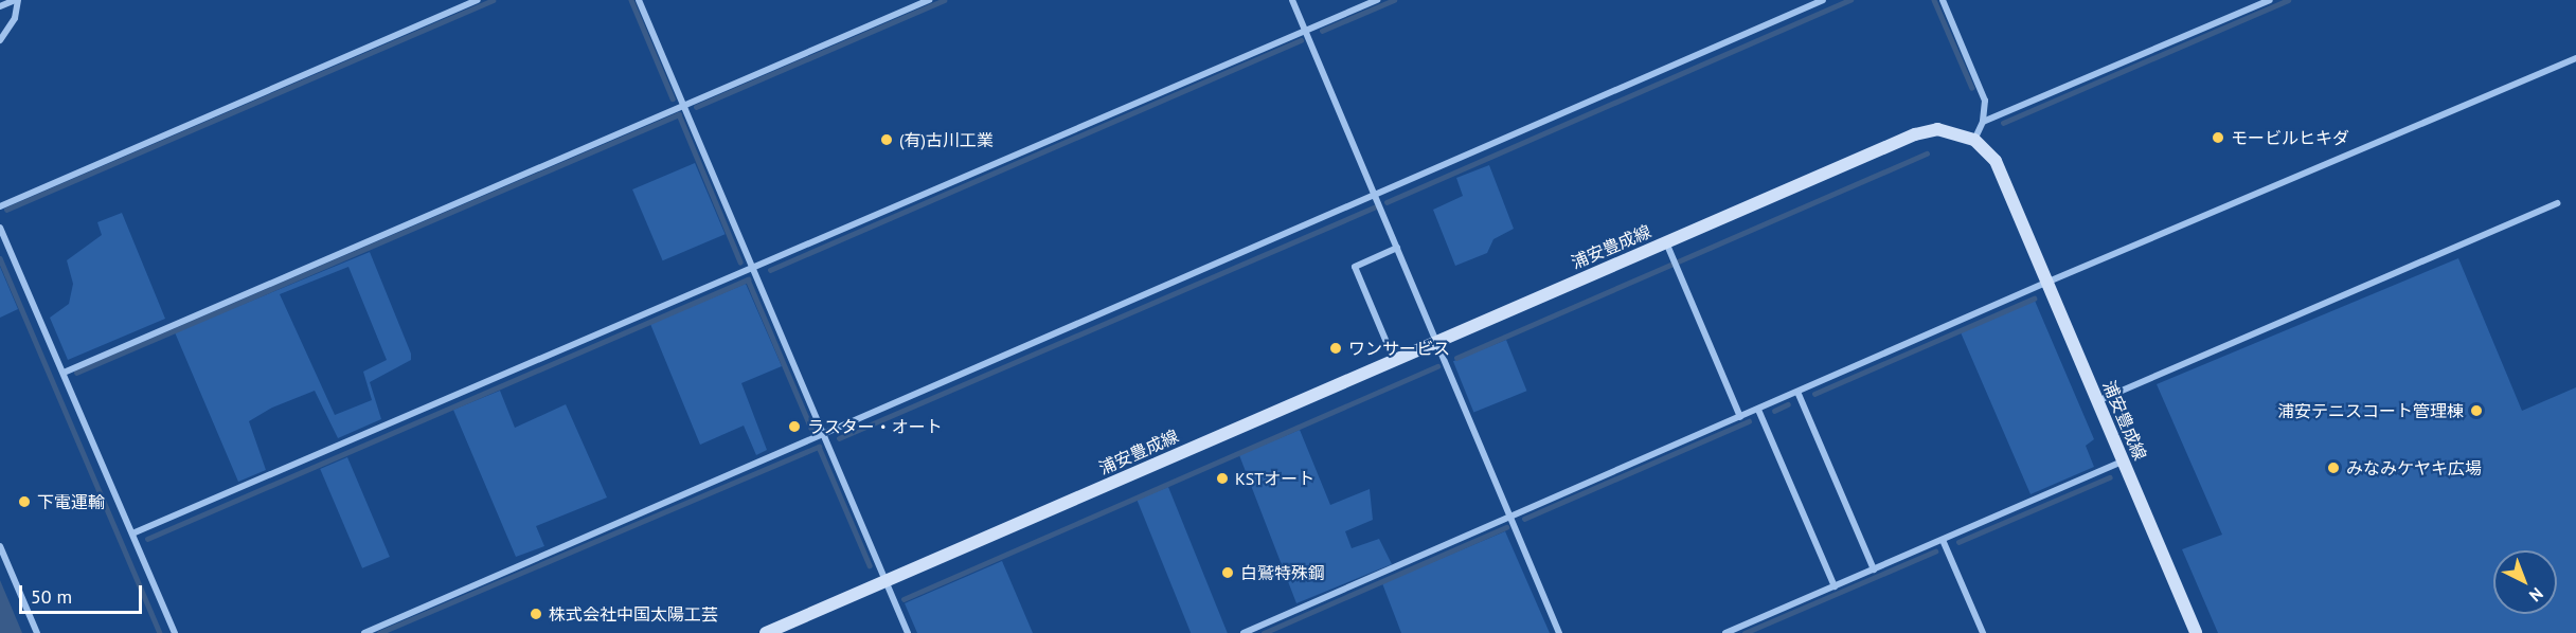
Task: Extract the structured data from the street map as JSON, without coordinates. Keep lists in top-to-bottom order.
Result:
{
  "streets": {
    "main road": ["浦安豊成線"]
  },
  "places": [
    "モービルヒキダ",
    "(有)古川工業",
    "ワンサービス",
    "浦安テニスコート管理棟",
    "ラスター・オート",
    "みなみケヤキ広場",
    "KSTオート",
    "下電運輸",
    "白鷲特殊鋼",
    "株式会社中国太陽工芸"
  ],
  "scale_bar": "50 m",
  "north": "bottom right"
}
